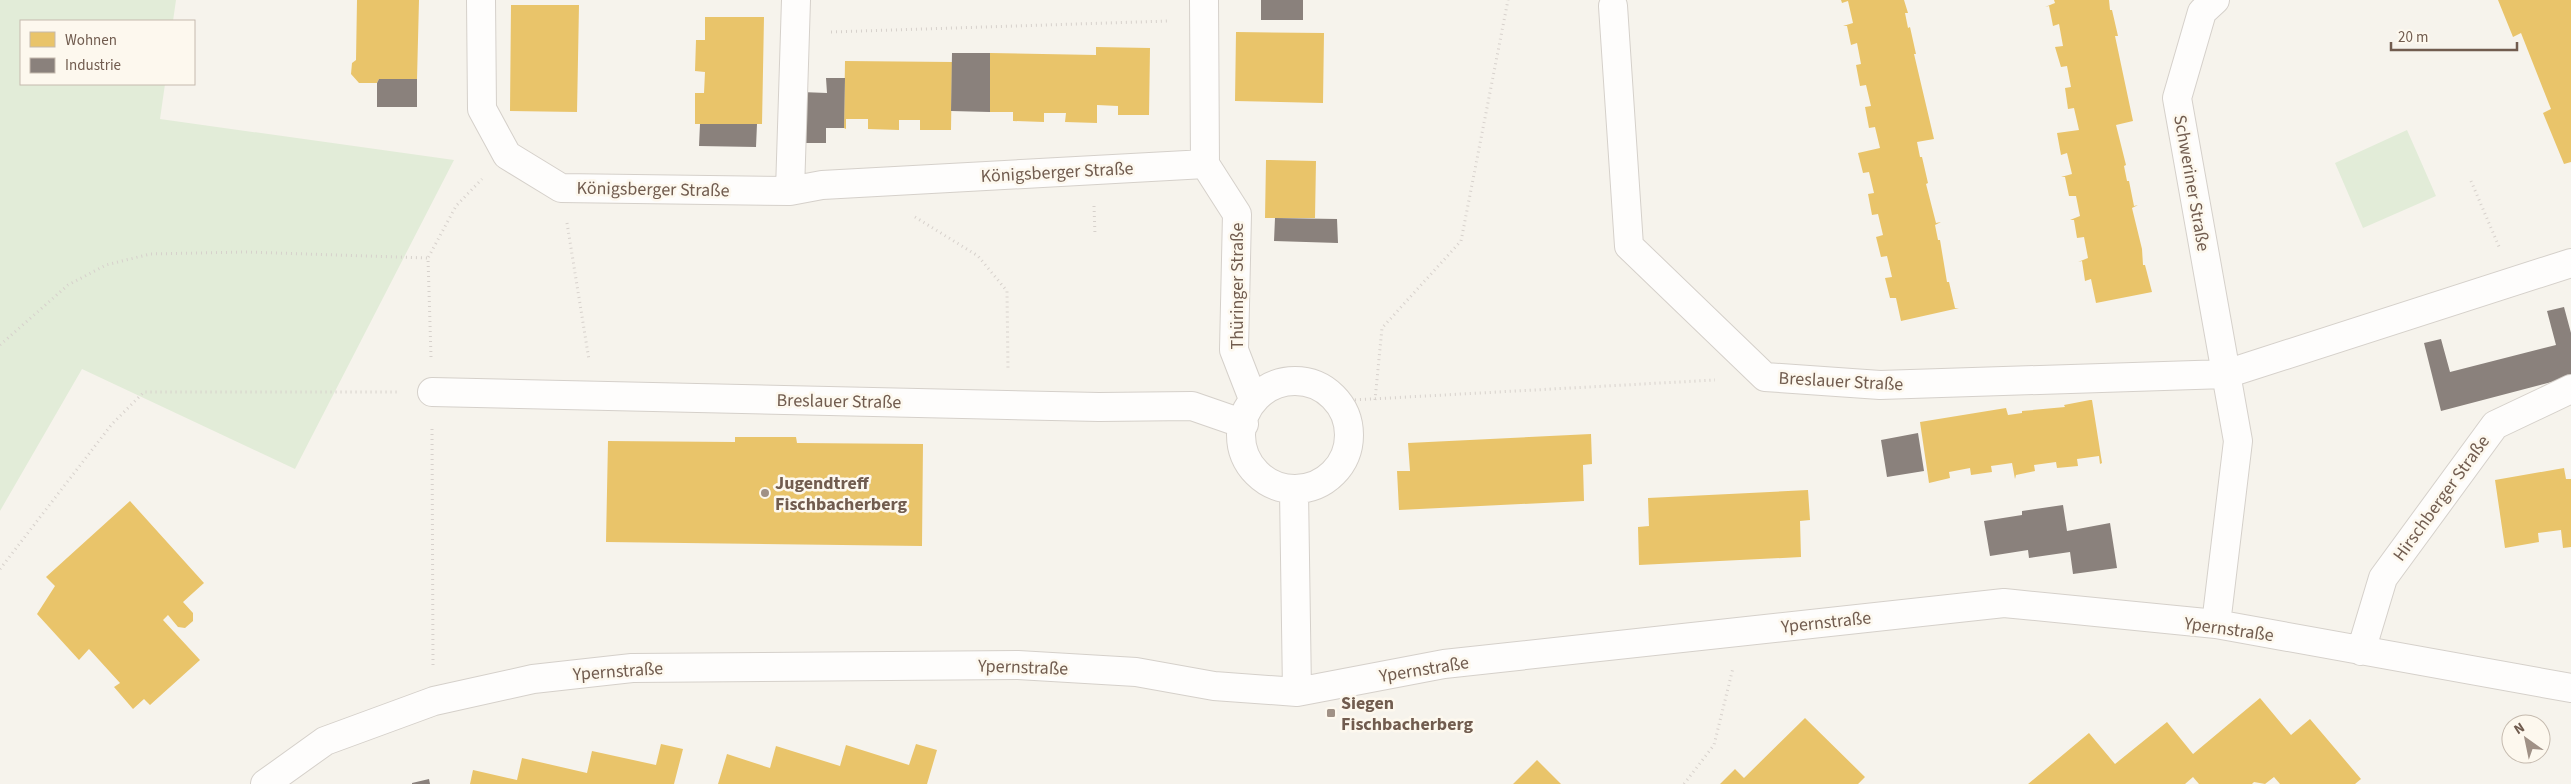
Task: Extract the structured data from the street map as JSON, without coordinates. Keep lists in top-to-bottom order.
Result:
{
  "streets": {
    "street": [
      "Königsberger Straße",
      "Schweriner Straße",
      "Thüringer Straße",
      "Breslauer Straße",
      "Hirschberger Straße",
      "Ypernstraße"
    ]
  },
  "crossings": [
    ["Königsberger Straße", "Thüringer Straße"],
    ["Schweriner Straße", "Breslauer Straße"],
    ["Schweriner Straße", "Ypernstraße"],
    ["Thüringer Straße", "Breslauer Straße"],
    ["Hirschberger Straße", "Ypernstraße"]
  ],
  "places": {
    "other": ["Jugendtreff Fischbacherberg"],
    "transit": ["Siegen Fischbacherberg"]
  },
  "legend": ["Wohnen", "Industrie"],
  "scale_bar": "20 m",
  "north": "top left"
}
